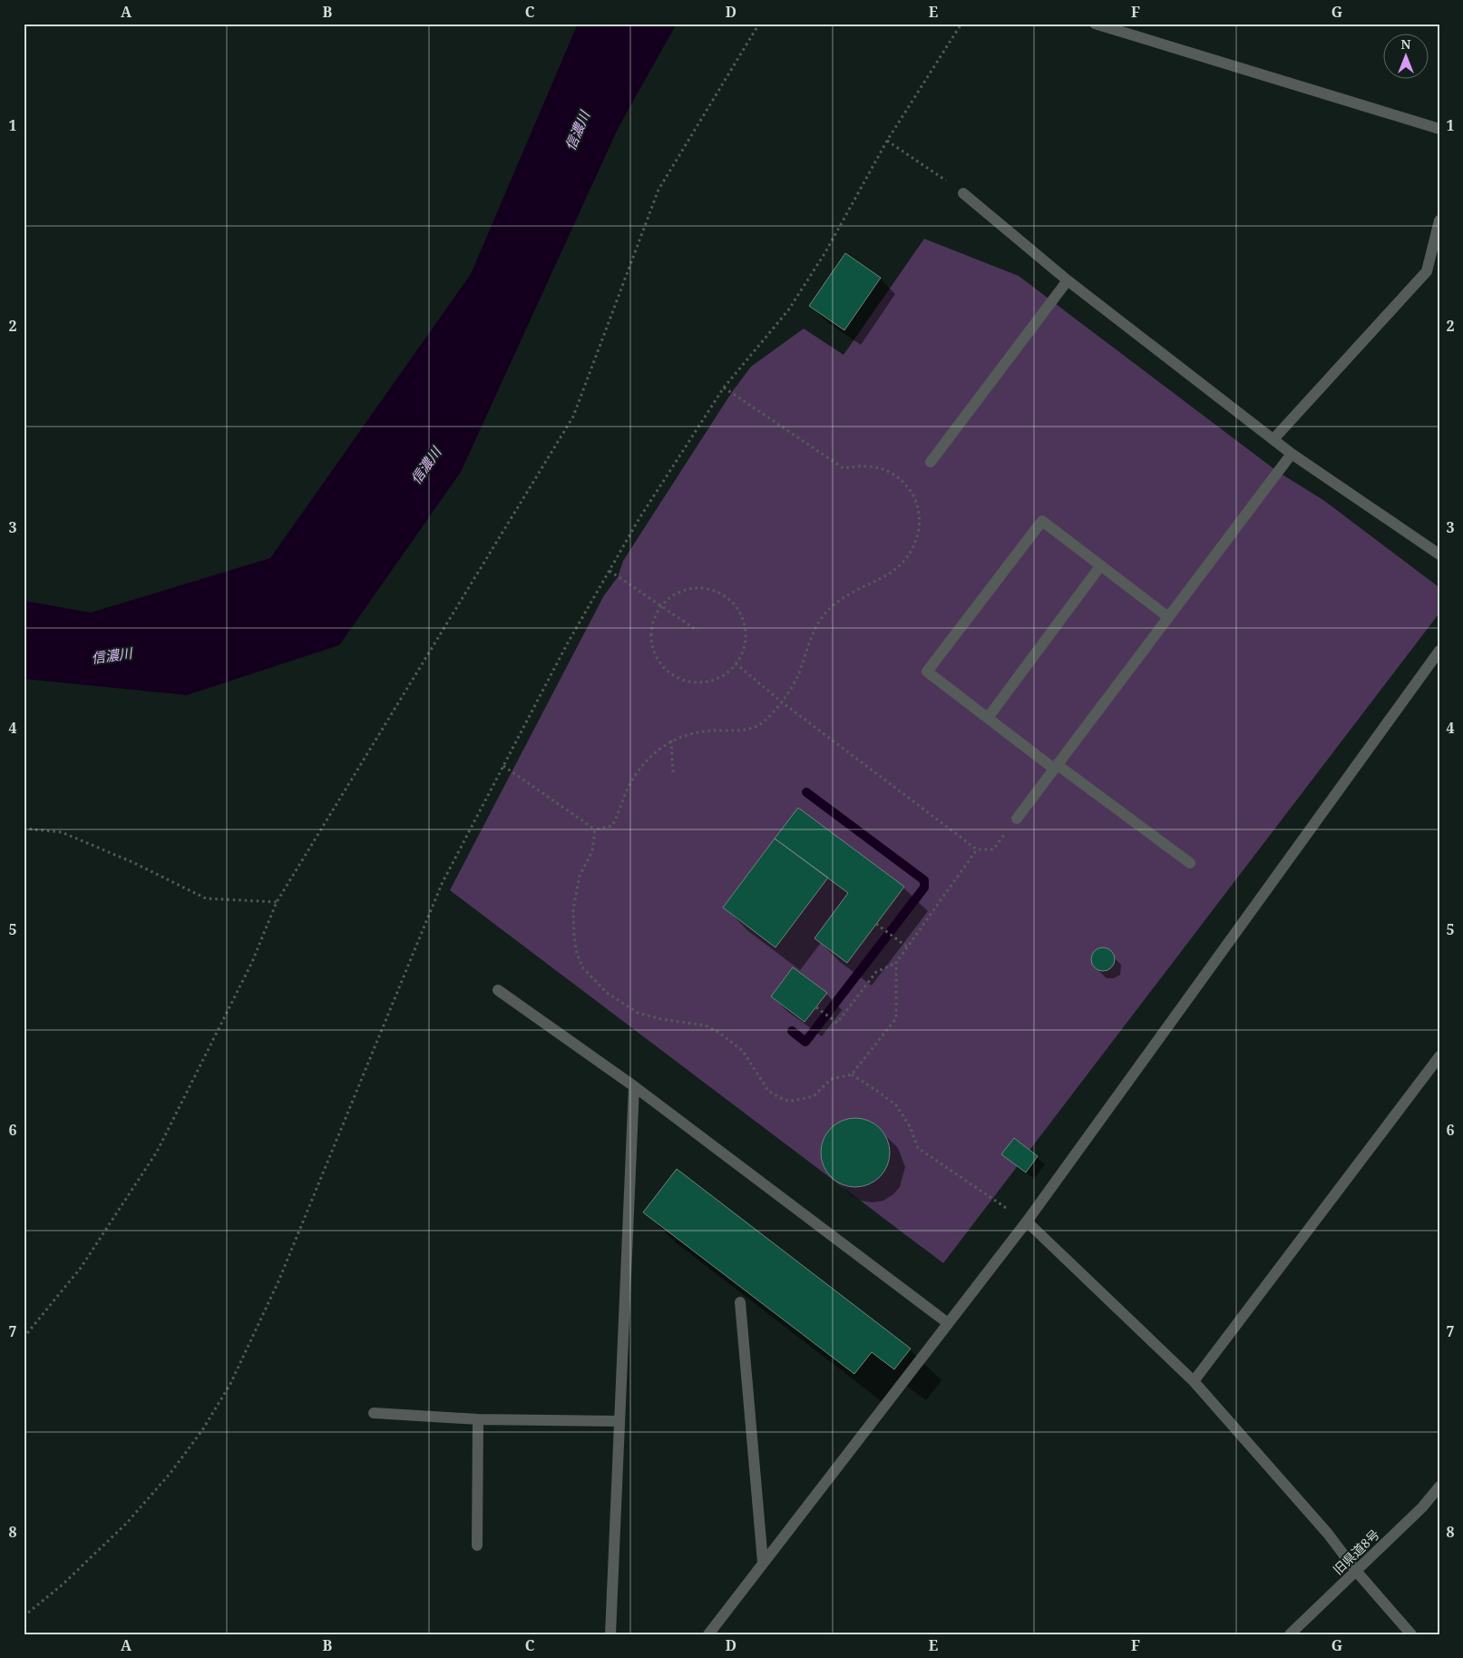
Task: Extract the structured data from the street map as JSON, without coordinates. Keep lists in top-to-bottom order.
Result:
{
  "streets": {
    "street": ["旧県道8号"]
  },
  "water": ["信濃川"],
  "north": "top",
  "grid": {
    "columns": [
      "A",
      "B",
      "C",
      "D",
      "E",
      "F",
      "G"
    ],
    "rows": [
      "1",
      "2",
      "3",
      "4",
      "5",
      "6",
      "7",
      "8"
    ]
  }
}
